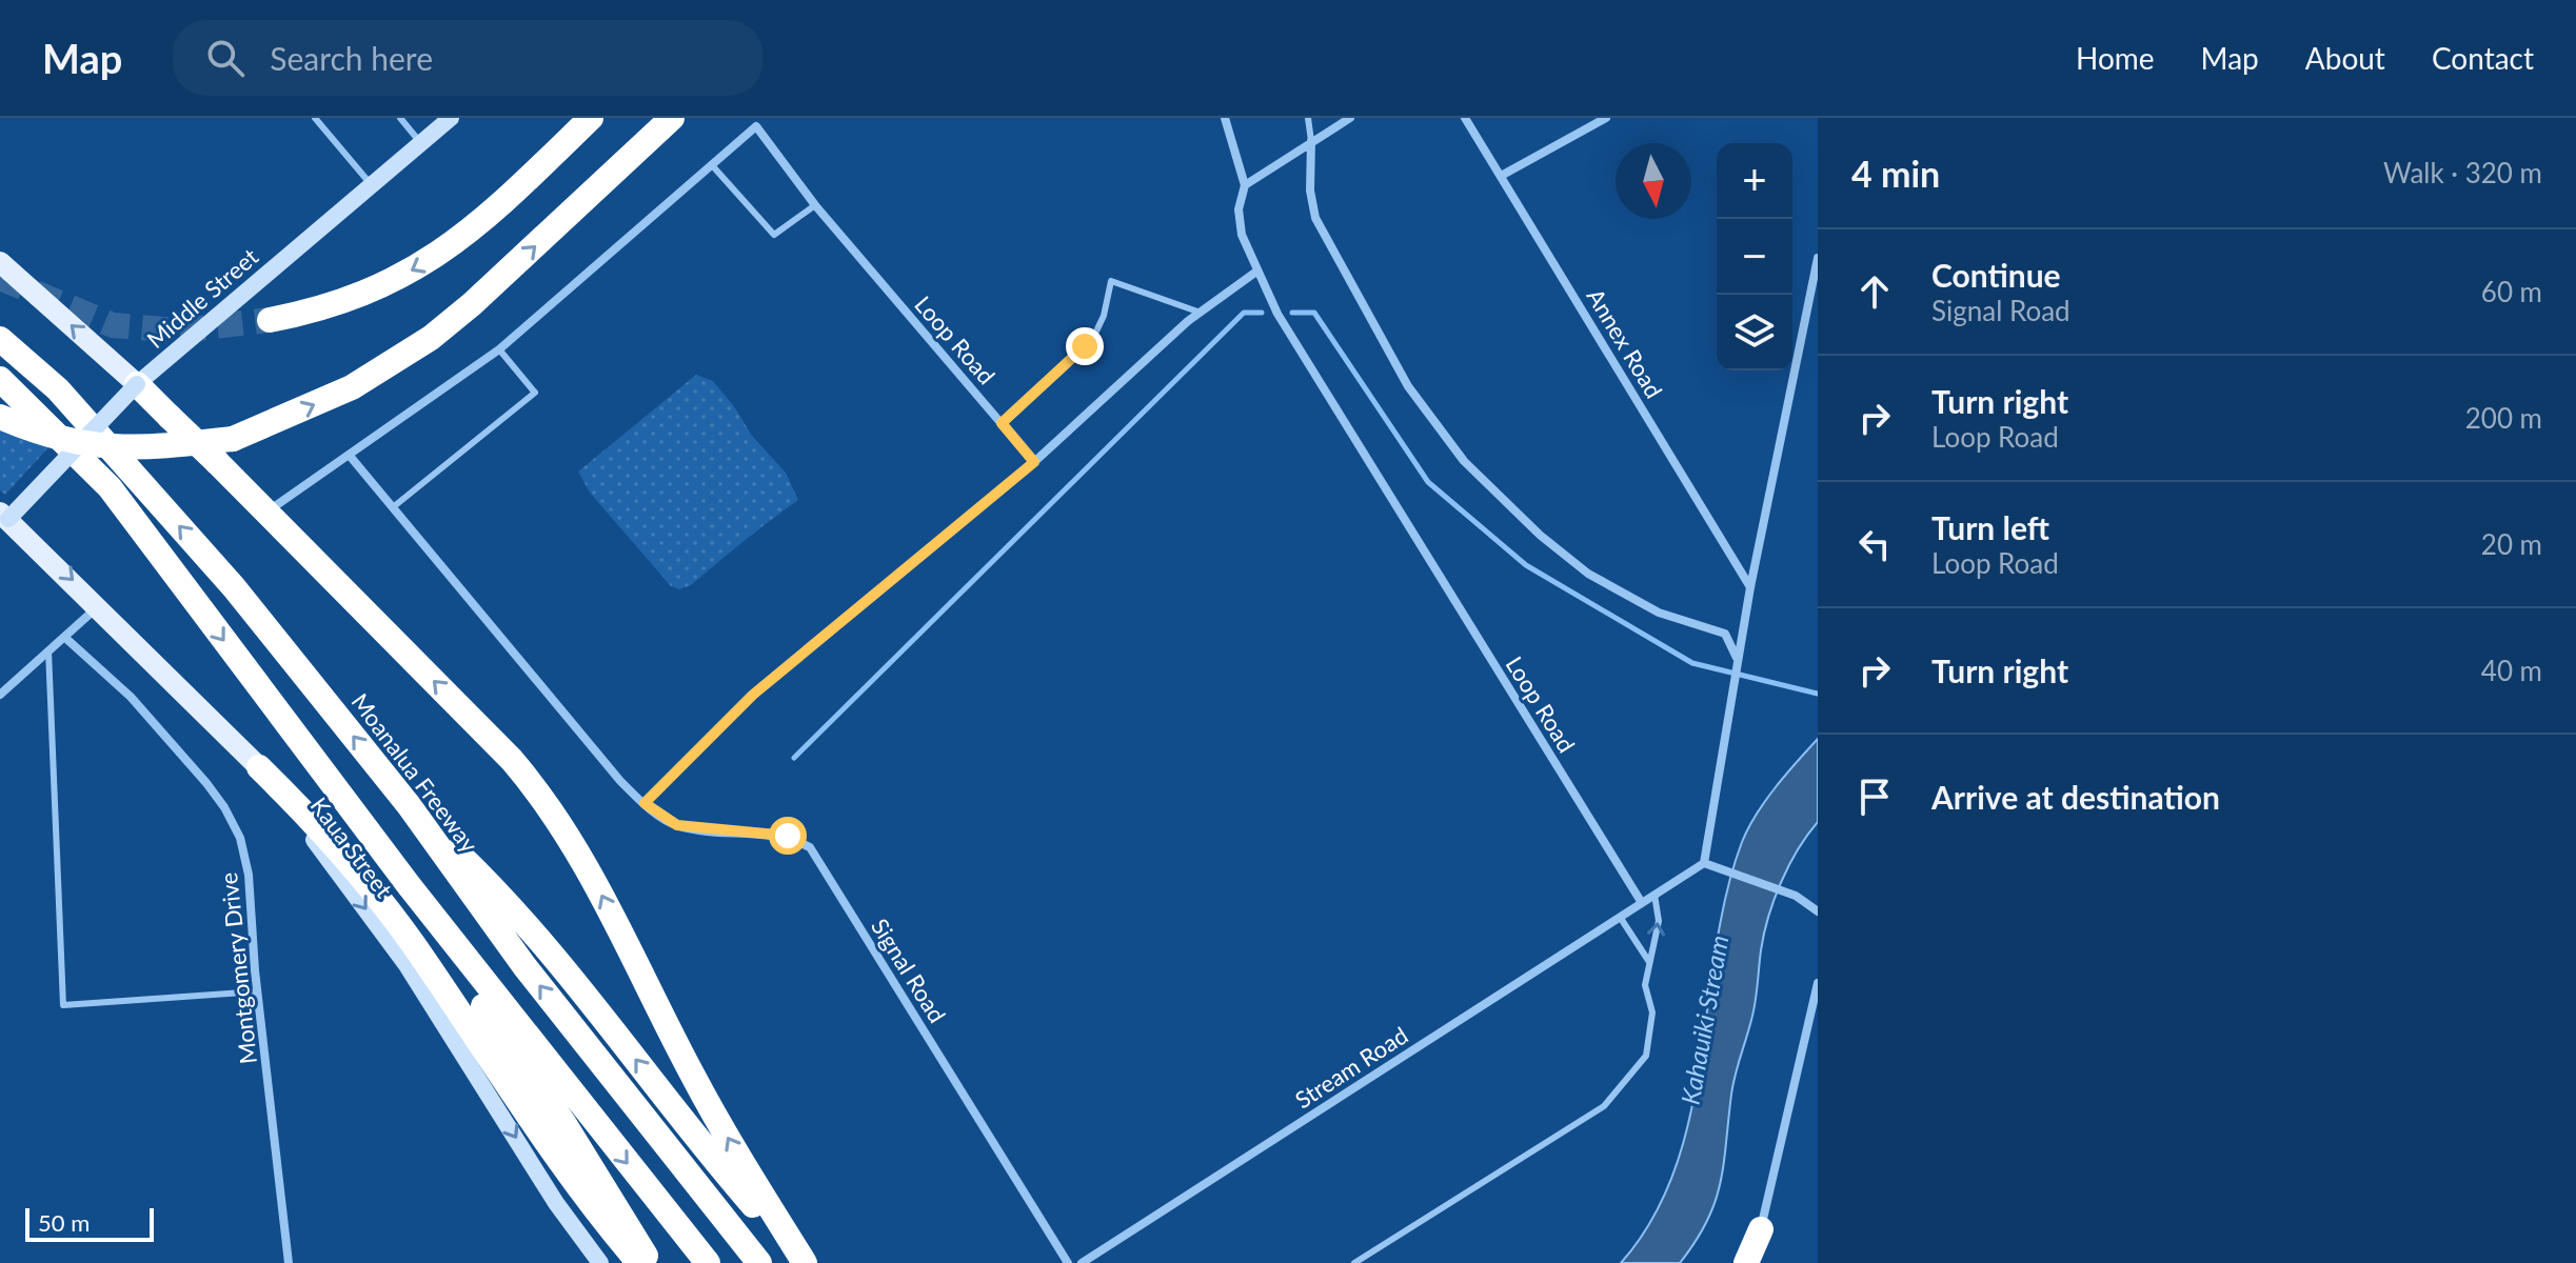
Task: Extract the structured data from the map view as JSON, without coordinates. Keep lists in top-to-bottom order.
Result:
{
  "streets": {
    "highway": ["Moanalua Freeway"],
    "main road": ["Middle Street", "Kaua Street"],
    "street": [
      "Loop Road",
      "Annex Road",
      "Montgomery Drive",
      "Signal Road",
      "Stream Road"
    ]
  },
  "crossings": [
    ["Middle Street", "Kaua Street"],
    ["Loop Road", "Stream Road"]
  ],
  "one_way": ["Kaua Street"],
  "water": ["Kahauiki Stream"],
  "scale_bar": "50 m",
  "north": "bottom",
  "page": {
    "header": "Map",
    "search": "Search here",
    "nav": [
      "Home",
      "Map",
      "About",
      "Contact"
    ],
    "heading": ["4 min", "Walk · 320 m"],
    "map_buttons": ["+", "−"],
    "list": [
      ["Continue", "Signal Road", "60 m"],
      ["Turn right", "Loop Road", "200 m"],
      ["Turn left", "Loop Road", "20 m"],
      ["Turn right", "40 m"],
      "Arrive at destination"
    ],
    "scale": "50 m"
  }
}
